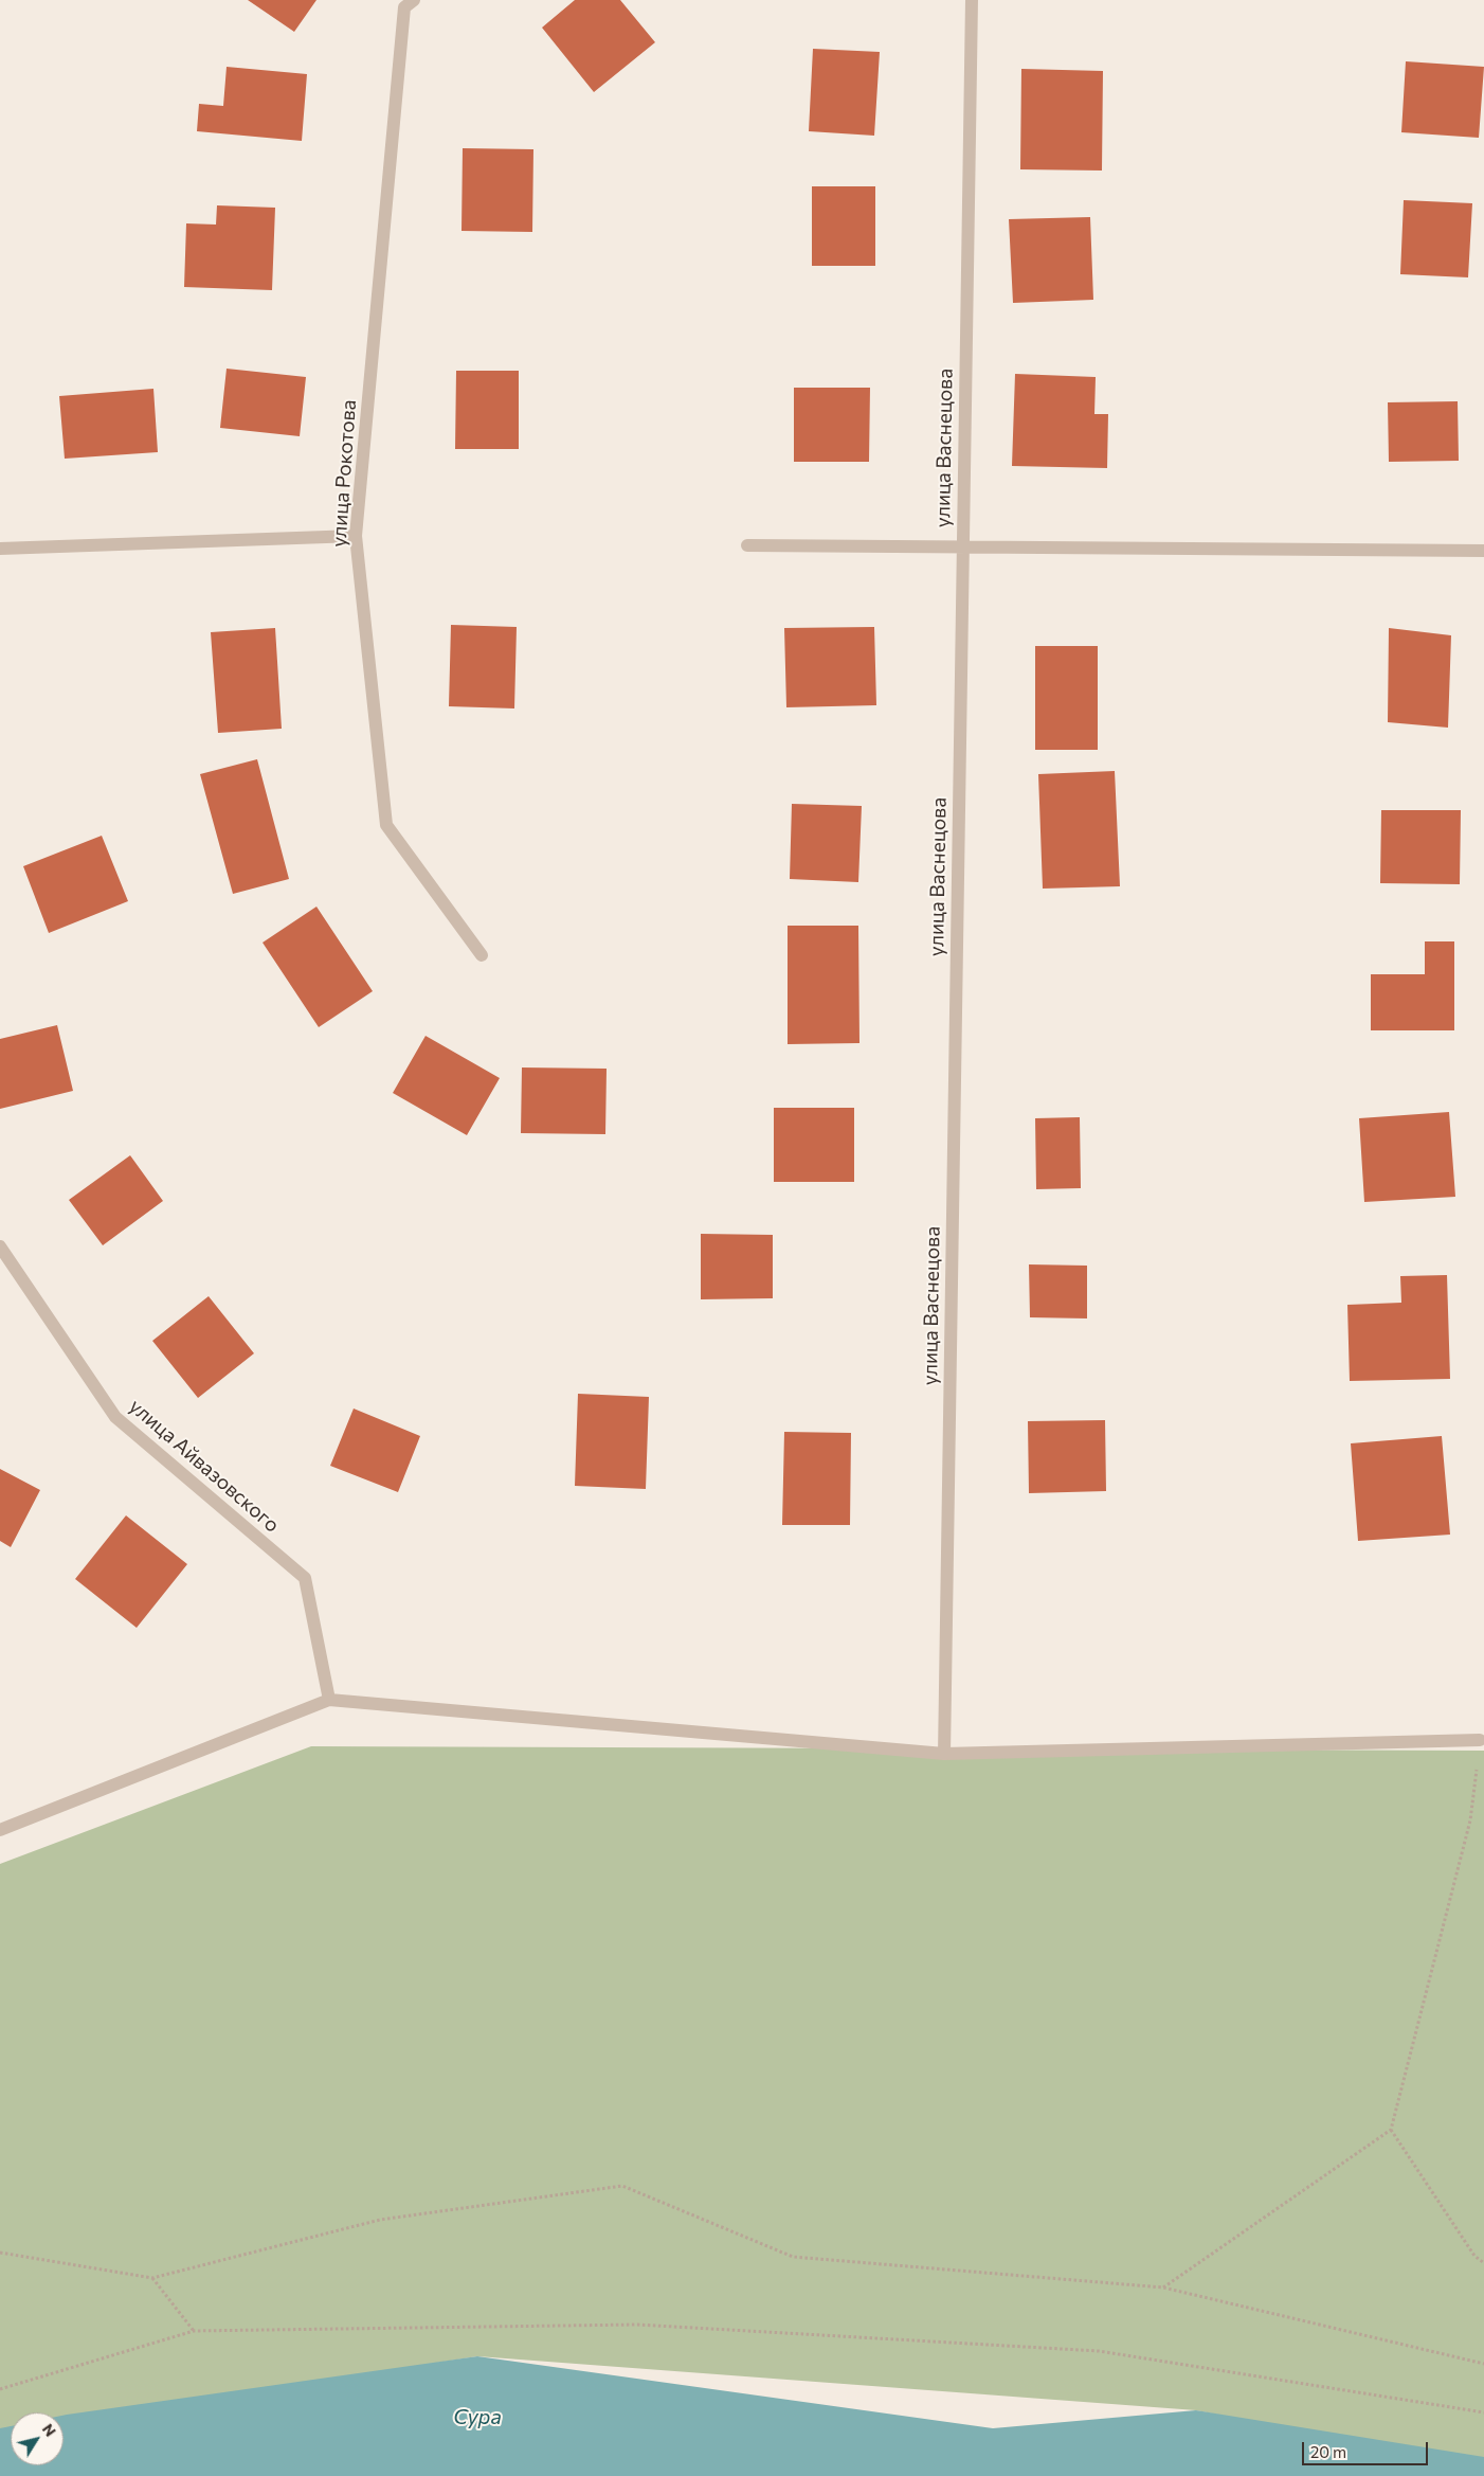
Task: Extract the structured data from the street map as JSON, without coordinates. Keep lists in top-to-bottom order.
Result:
{
  "streets": {
    "street": ["улица Васнецова", "улица Рокотова", "улица Айвазовского"]
  },
  "water": ["Сура"],
  "scale_bar": "20 m",
  "north": "top right"
}
